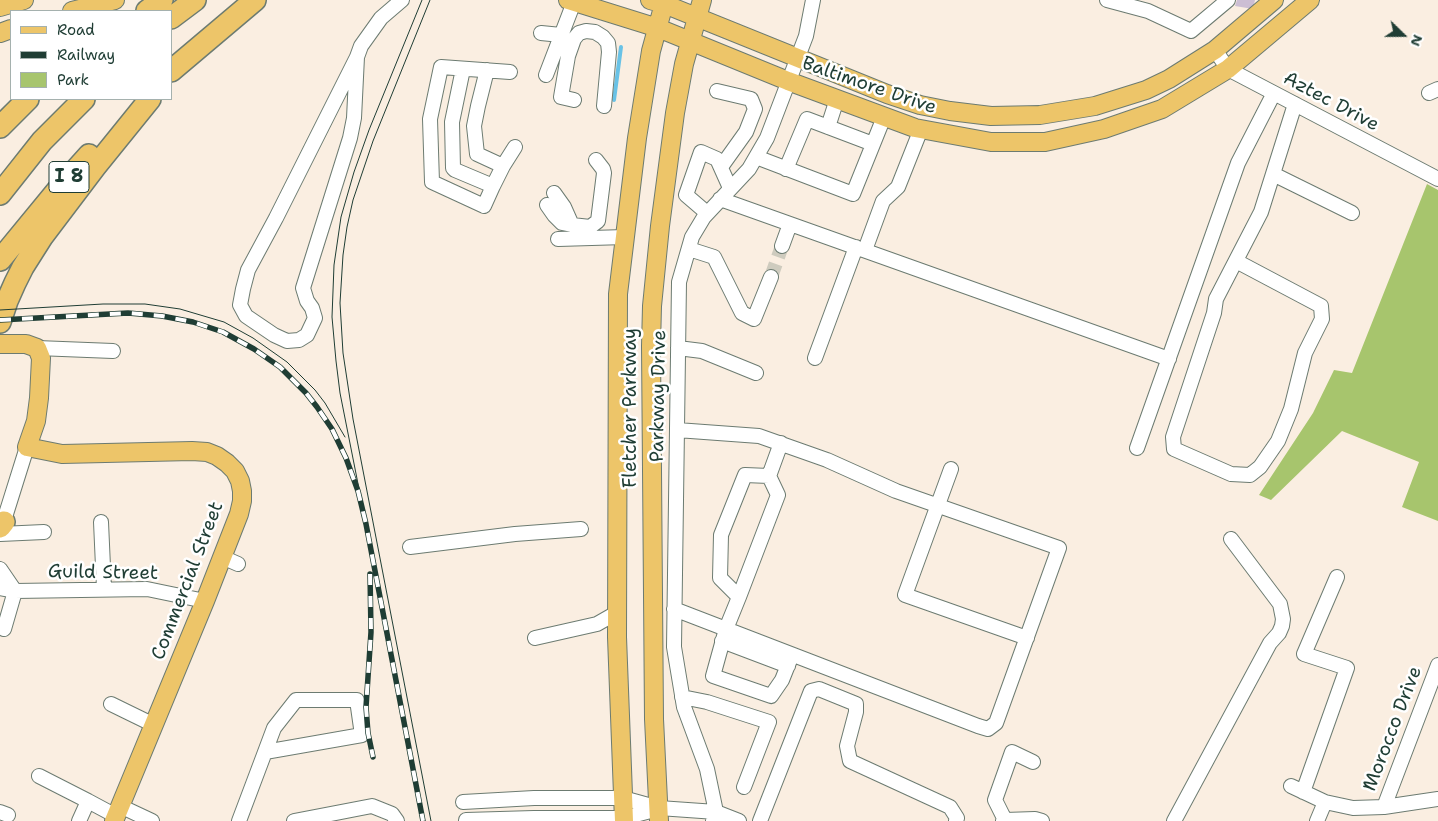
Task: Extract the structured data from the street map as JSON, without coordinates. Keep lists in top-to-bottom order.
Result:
{
  "streets": {
    "highway": ["I 8"],
    "main road": ["Baltimore Drive", "Fletcher Parkway", "Commercial Street"],
    "street": [
      "Aztec Drive",
      "Parkway Drive",
      "Guild Street",
      "Morocco Drive"
    ]
  },
  "crossings": [
    ["Baltimore Drive", "Aztec Drive"],
    ["Baltimore Drive", "Parkway Drive"],
    ["Baltimore Drive", "Fletcher Parkway"],
    ["Guild Street", "Commercial Street"]
  ],
  "legend": ["Road", "Railway", "Park"],
  "north": "right"
}
